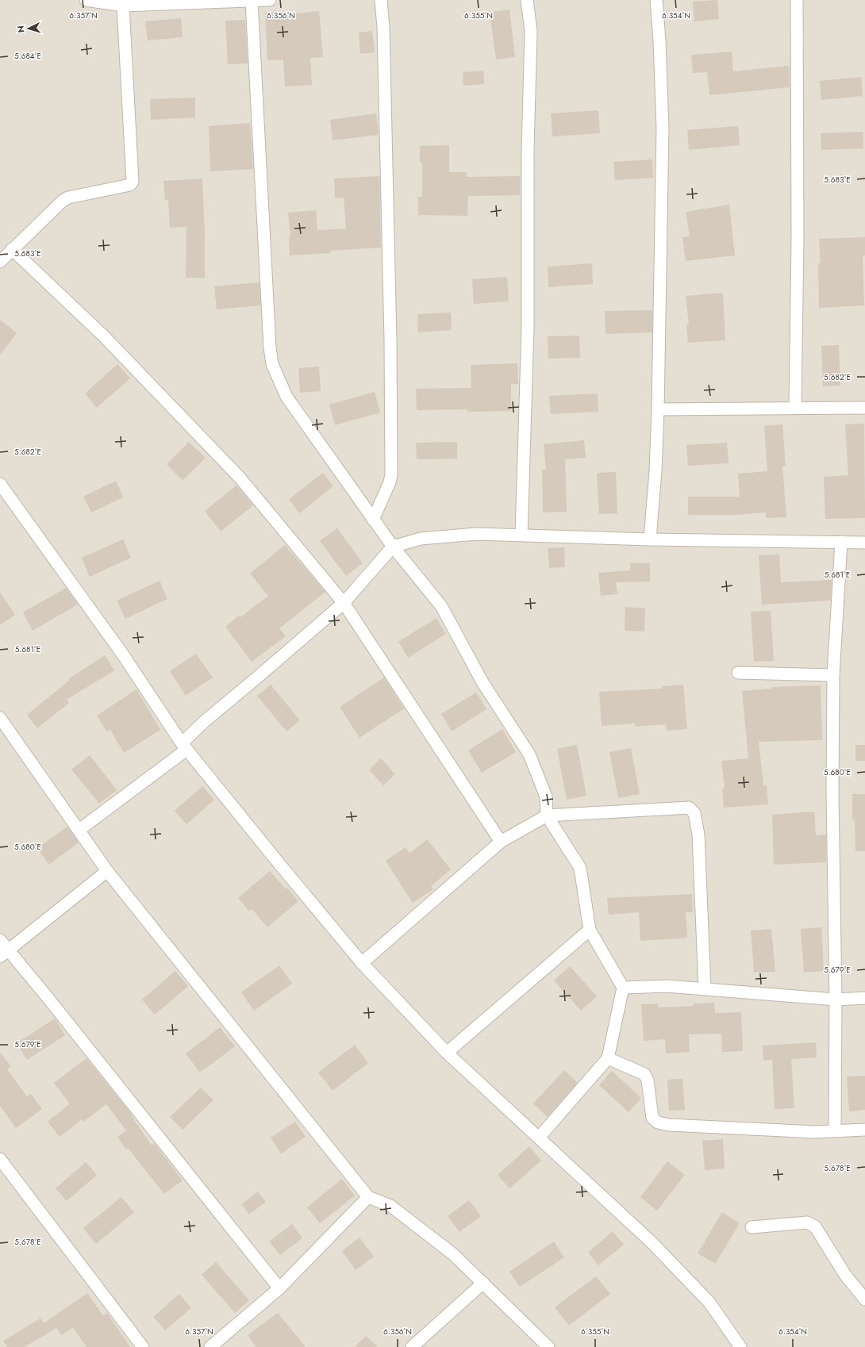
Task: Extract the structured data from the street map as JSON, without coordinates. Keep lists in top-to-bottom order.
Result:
{
  "north": "left",
  "coordinates": [
    "6.357°N",
    "6.356°N",
    "6.355°N",
    "6.354°N",
    "5.684°E",
    "5.683°E",
    "5.682°E",
    "5.681°E",
    "5.680°E",
    "5.679°E",
    "5.678°E"
  ]
}
